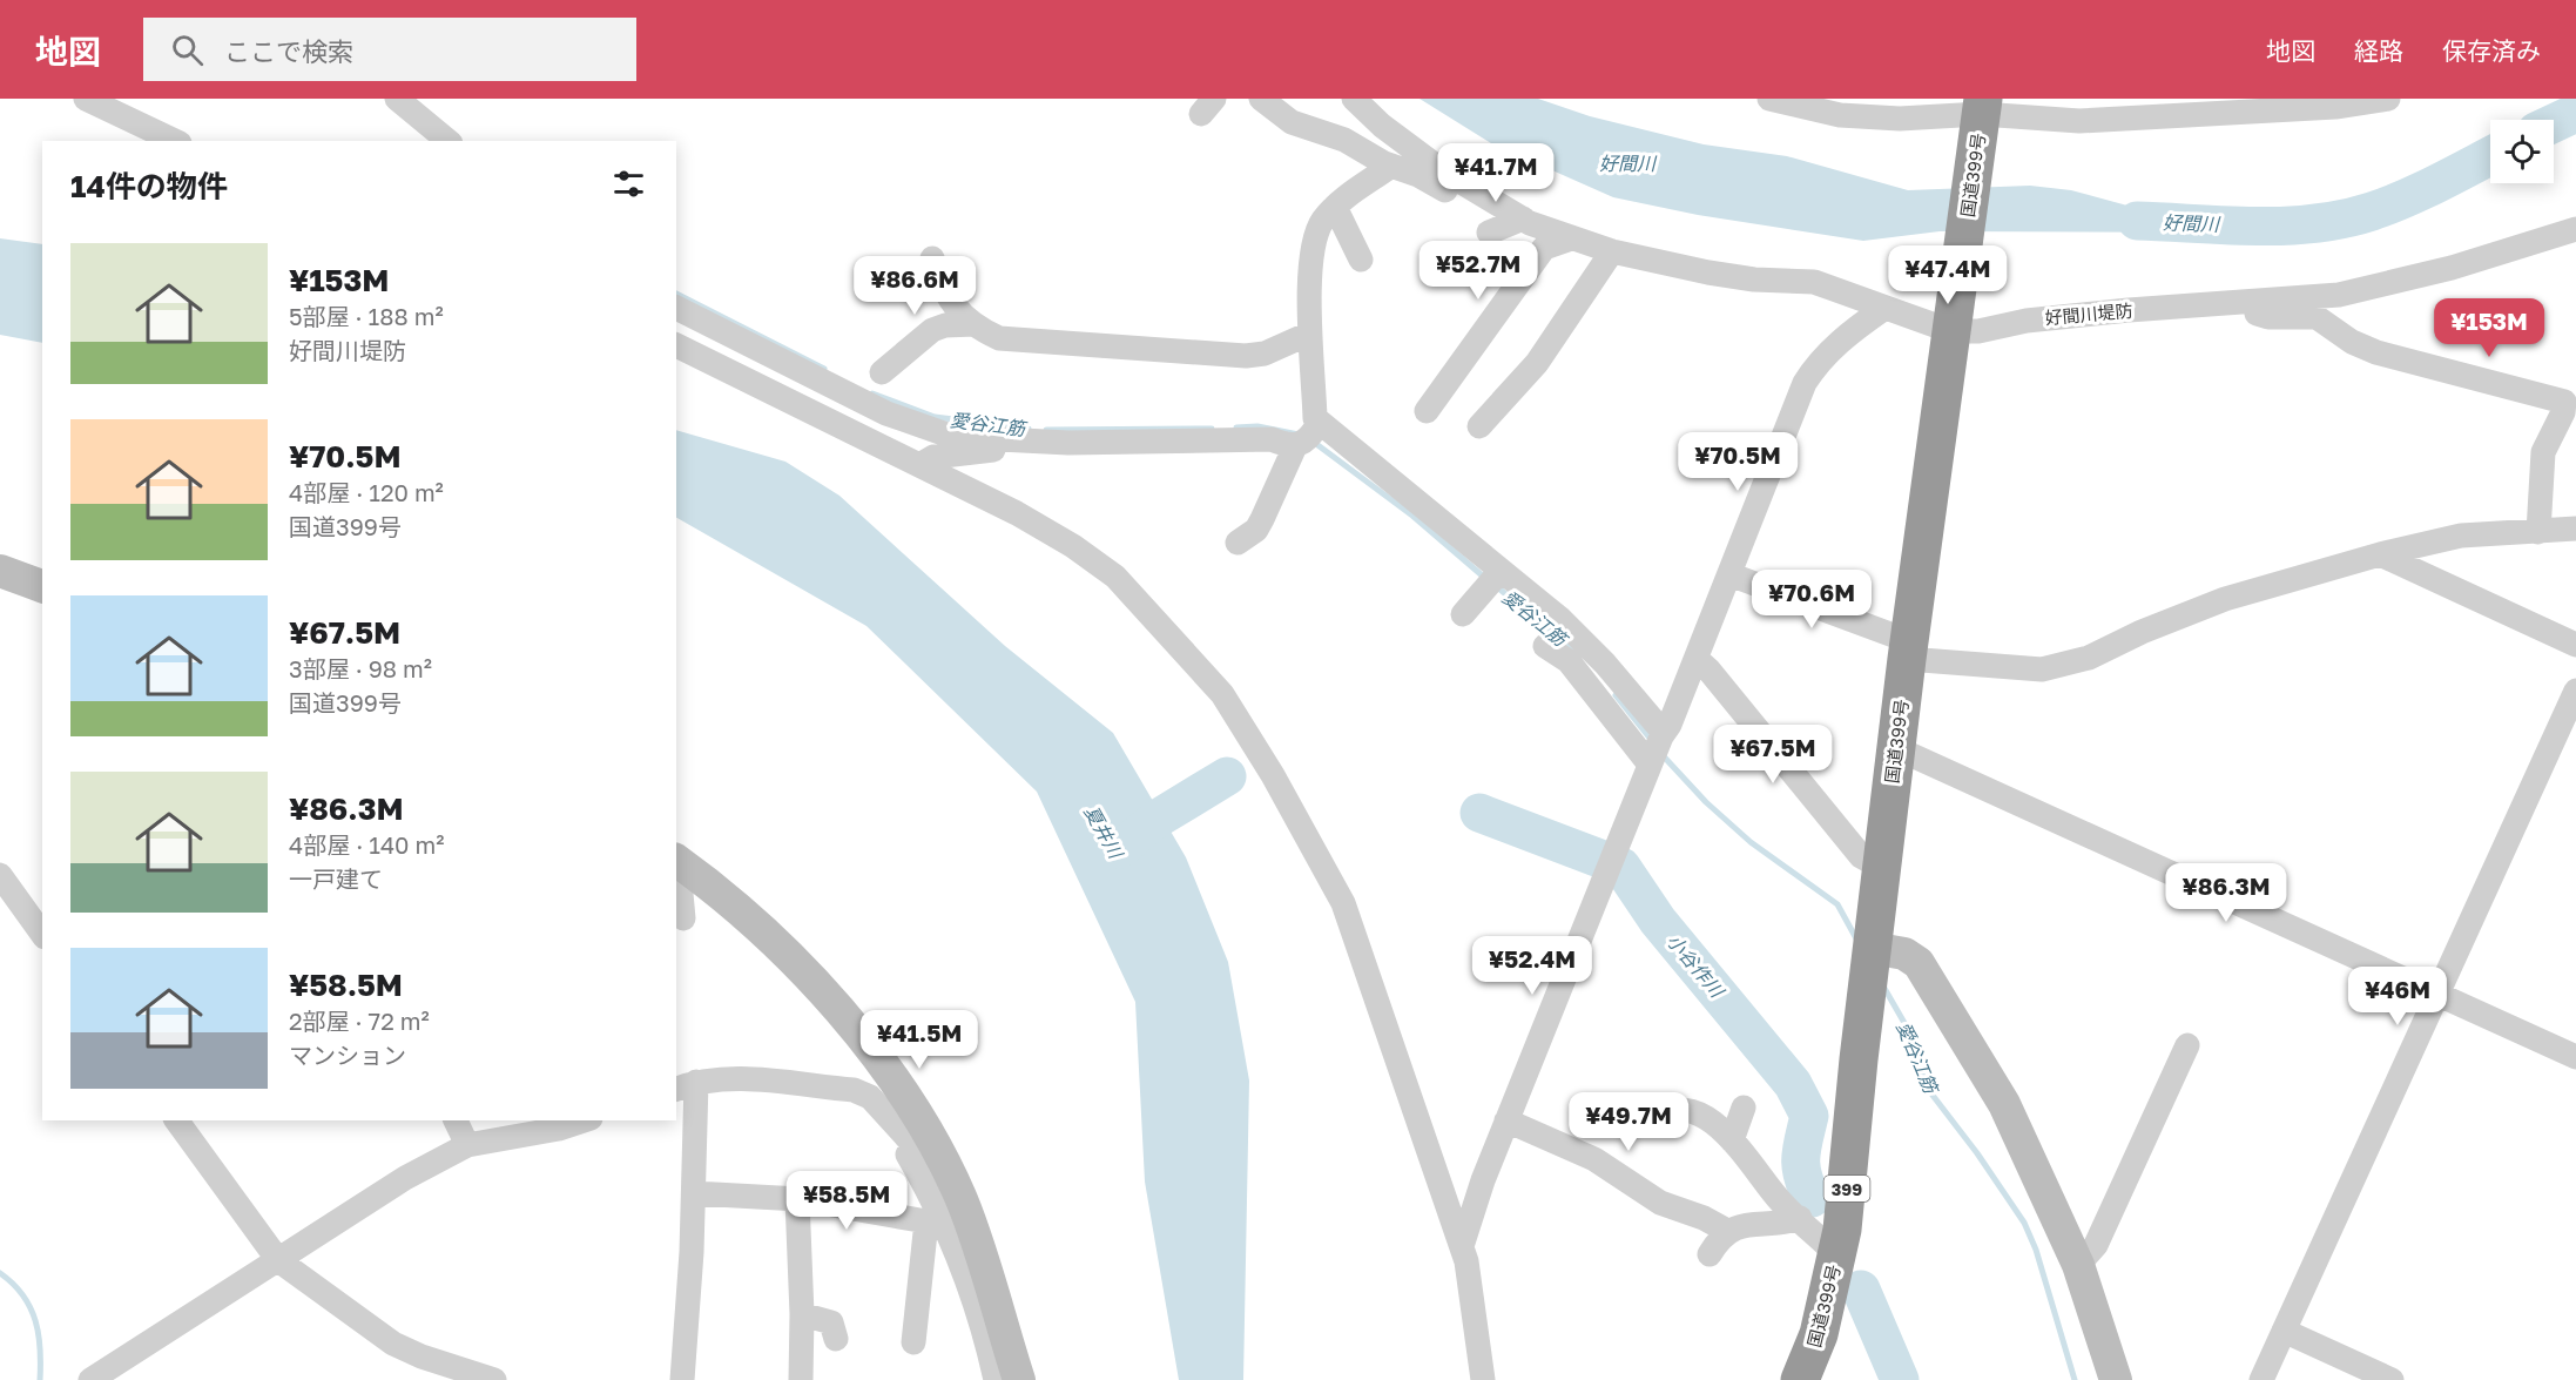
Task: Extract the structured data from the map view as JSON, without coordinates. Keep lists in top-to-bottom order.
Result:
{
  "streets": {
    "highway": ["国道399号", "399"],
    "street": ["好間川堤防"]
  },
  "crossings": [
    ["国道399号", "好間川堤防"]
  ],
  "water": [
    "好間川",
    "愛谷江筋",
    "夏井川",
    "小谷作川"
  ],
  "page": {
    "header": "地図",
    "search": "ここで検索",
    "nav": ["地図", "経路", "保存済み"],
    "heading": "14件の物件",
    "price": [
      "¥41.7M",
      "¥52.7M",
      "¥47.4M",
      "¥86.6M",
      "¥153M",
      "¥70.5M",
      "¥70.6M",
      "¥67.5M",
      "¥86.3M",
      "¥52.4M",
      "¥46M",
      "¥41.5M",
      "¥49.7M",
      "¥58.5M"
    ],
    "list": [
      {
        "name": "¥153M",
        "note": "5部屋 · 188 m² · 好間川堤防"
      },
      {
        "name": "¥70.5M",
        "note": "4部屋 · 120 m² · 国道399号"
      },
      {
        "name": "¥67.5M",
        "note": "3部屋 · 98 m² · 国道399号"
      },
      {
        "name": "¥86.3M",
        "note": "4部屋 · 140 m² · 一戸建て"
      },
      {
        "name": "¥58.5M",
        "note": "2部屋 · 72 m² · マンション"
      }
    ]
  }
}
